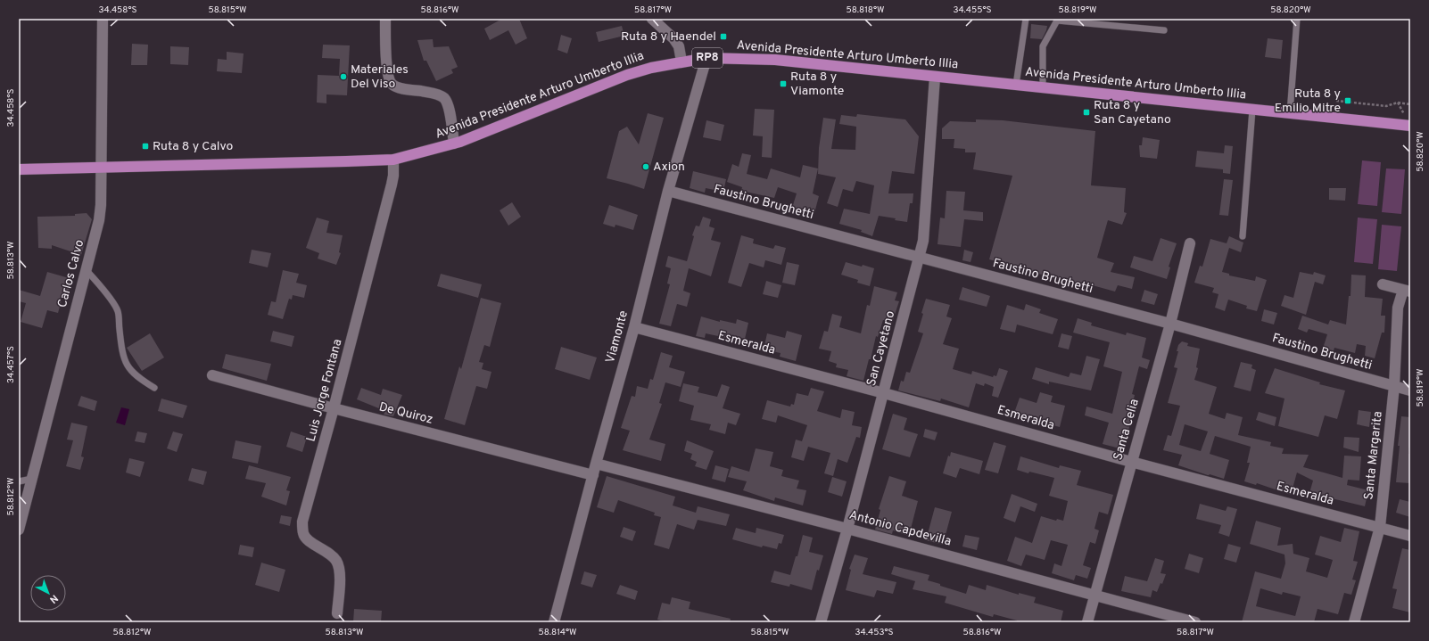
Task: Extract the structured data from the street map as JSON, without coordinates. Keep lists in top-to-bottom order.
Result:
{
  "streets": {
    "main road": ["Avenida Presidente Arturo Umberto Illia", "RP8"],
    "street": [
      "Faustino Brughetti",
      "Carlos Calvo",
      "Viamonte",
      "Esmeralda",
      "San Cayetano",
      "Luis Jorge Fontana",
      "De Quiroz",
      "Santa Celia",
      "Santa Margarita",
      "Antonio Capdevilla"
    ]
  },
  "crossings": [
    ["Avenida Presidente Arturo Umberto Illia", "Carlos Calvo"],
    ["Avenida Presidente Arturo Umberto Illia", "Viamonte"],
    ["Avenida Presidente Arturo Umberto Illia", "San Cayetano"],
    ["Avenida Presidente Arturo Umberto Illia", "Luis Jorge Fontana"],
    ["Faustino Brughetti", "Viamonte"],
    ["Faustino Brughetti", "San Cayetano"],
    ["Faustino Brughetti", "Santa Celia"],
    ["Faustino Brughetti", "Santa Margarita"],
    ["Viamonte", "Esmeralda"],
    ["Viamonte", "De Quiroz"],
    ["Viamonte", "Antonio Capdevilla"],
    ["Esmeralda", "San Cayetano"],
    ["Esmeralda", "Santa Celia"],
    ["Esmeralda", "Santa Margarita"],
    ["San Cayetano", "Antonio Capdevilla"],
    ["Luis Jorge Fontana", "De Quiroz"],
    ["Santa Celia", "Antonio Capdevilla"]
  ],
  "places": {
    "transit": [
      "Ruta 8 y Haendel",
      "Ruta 8 y Viamonte",
      "Ruta 8 y Emilio Mitre",
      "Ruta 8 y San Cayetano",
      "Ruta 8 y Calvo"
    ],
    "other": ["Materiales Del Viso", "Axion"]
  },
  "north": "bottom right",
  "coordinates": [
    "34.458°S",
    "58.815°W",
    "58.816°W",
    "58.817°W",
    "58.818°W",
    "34.455°S",
    "58.819°W",
    "58.820°W",
    "58.813°W",
    "34.457°S",
    "58.812°W",
    "58.814°W",
    "34.453°S"
  ]
}
